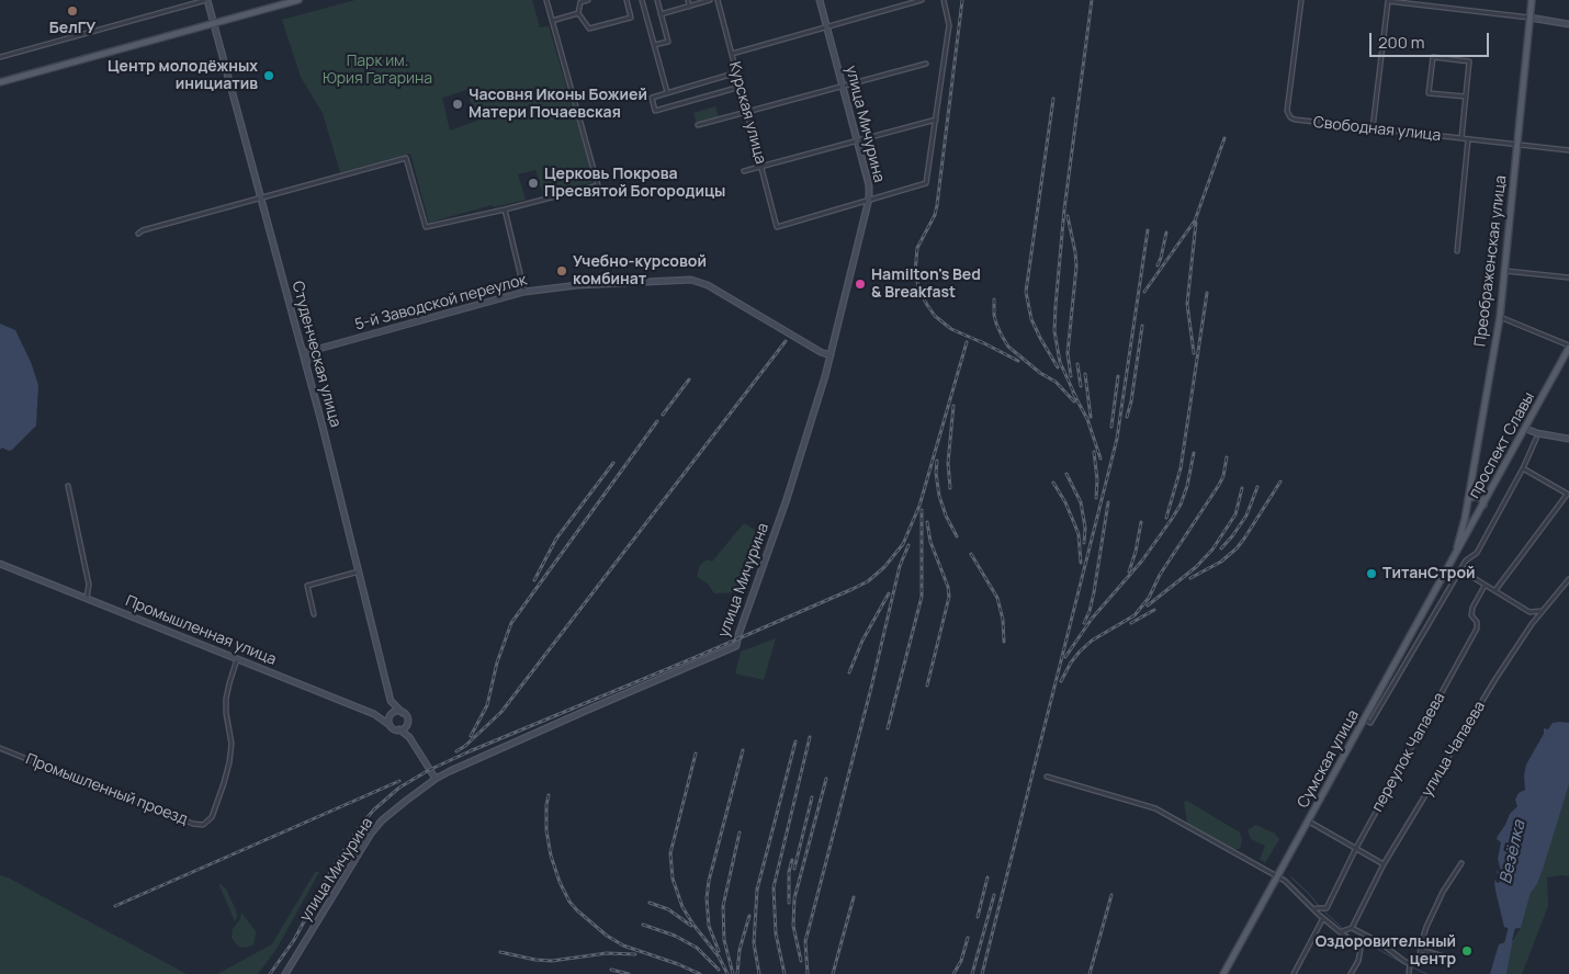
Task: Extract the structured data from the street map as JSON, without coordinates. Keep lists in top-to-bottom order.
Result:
{
  "streets": {
    "main road": ["Преображенская улица", "проспект Славы", "Сумская улица"],
    "street": [
      "Курская улица",
      "улица Мичурина",
      "Свободная улица",
      "5-й Заводской переулок",
      "Студенческая улица",
      "Промышленная улица",
      "улица Чапаева",
      "переулок Чапаева",
      "Промышленный проезд"
    ]
  },
  "crossings": [
    ["Курская улица", "улица Мичурина"],
    ["улица Мичурина", "5-й Заводской переулок"],
    ["Свободная улица", "Преображенская улица"],
    ["Преображенская улица", "проспект Славы"],
    ["Преображенская улица", "Сумская улица"],
    ["5-й Заводской переулок", "Студенческая улица"],
    ["Студенческая улица", "Промышленная улица"],
    ["проспект Славы", "Сумская улица"],
    ["Промышленная улица", "Промышленный проезд"]
  ],
  "water": ["Везёлка"],
  "parks": ["Парк им. Юрия Гагарина"],
  "places": [
    "БелГУ",
    "Центр молодёжных инициатив",
    "Часовня Иконы Божией Матери Почаевская",
    "Церковь Покрова Пресвятой Богородицы",
    "Учебно-курсовой комбинат",
    "Hamilton's Bed & Breakfast",
    "ТитанСтрой",
    "Оздоровительный центр"
  ],
  "scale_bar": "200 m"
}
